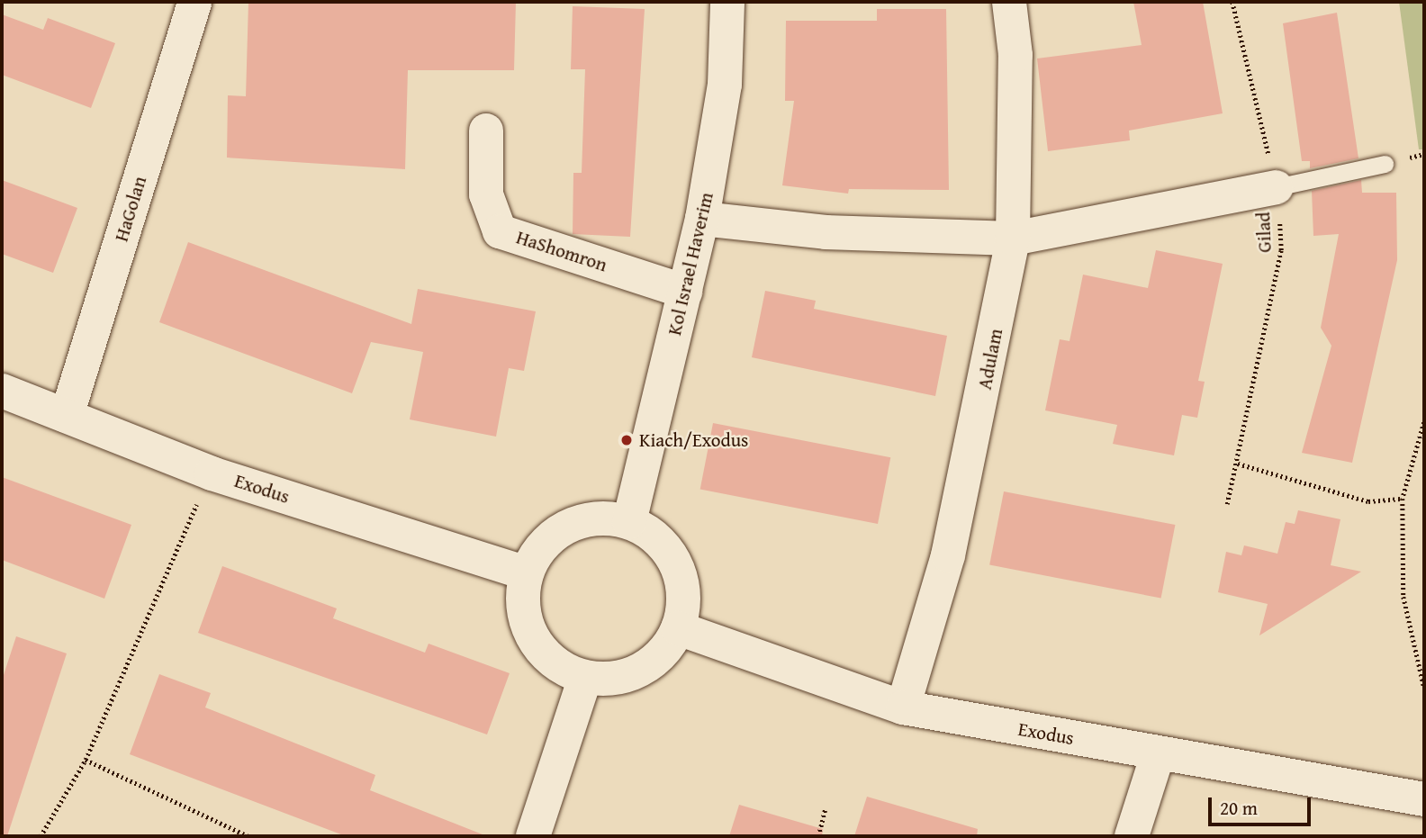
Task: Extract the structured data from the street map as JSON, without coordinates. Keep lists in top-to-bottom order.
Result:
{
  "streets": {
    "street": [
      "HaGolan",
      "HaShomron",
      "Kol Israel Haverim",
      "Adulam",
      "Exodus"
    ],
    "path": ["Gilad"]
  },
  "crossings": [
    ["HaGolan", "Exodus"],
    ["HaShomron", "Kol Israel Haverim"],
    ["Kol Israel Haverim", "Exodus"],
    ["Adulam", "Exodus"]
  ],
  "places": ["Kiach/Exodus"],
  "scale_bar": "20 m"
}
